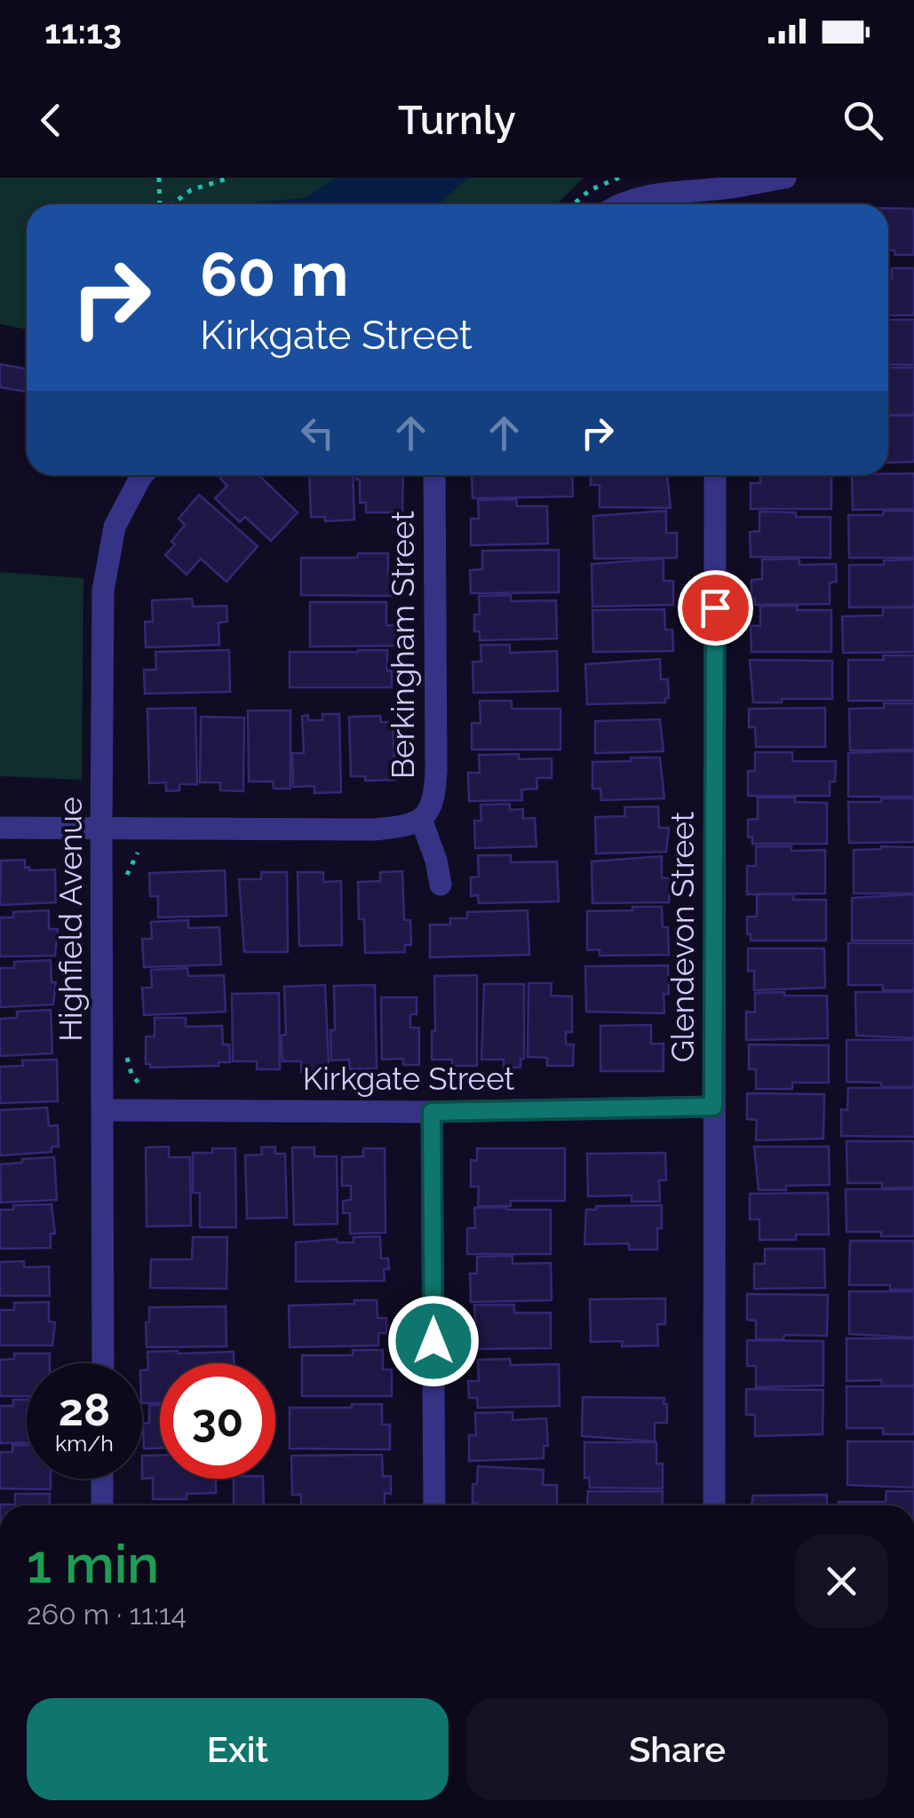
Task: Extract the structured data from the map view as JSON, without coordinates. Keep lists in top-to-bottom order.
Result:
{
  "streets": {
    "street": [
      "Berkingham Street",
      "Highfield Avenue",
      "Glendevon Street",
      "Kirkgate Street"
    ]
  },
  "crossings": [
    ["Berkingham Street", "Highfield Avenue"],
    ["Highfield Avenue", "Kirkgate Street"],
    ["Glendevon Street", "Kirkgate Street"]
  ],
  "page": {
    "status": "11:13",
    "header": "Turnly",
    "turn": ["60 m", "Kirkgate Street"],
    "speed": "28 km/h",
    "limit": "30",
    "heading": ["1 min", "260 m · 11:14"],
    "buttons": ["Exit", "Share"]
  }
}
